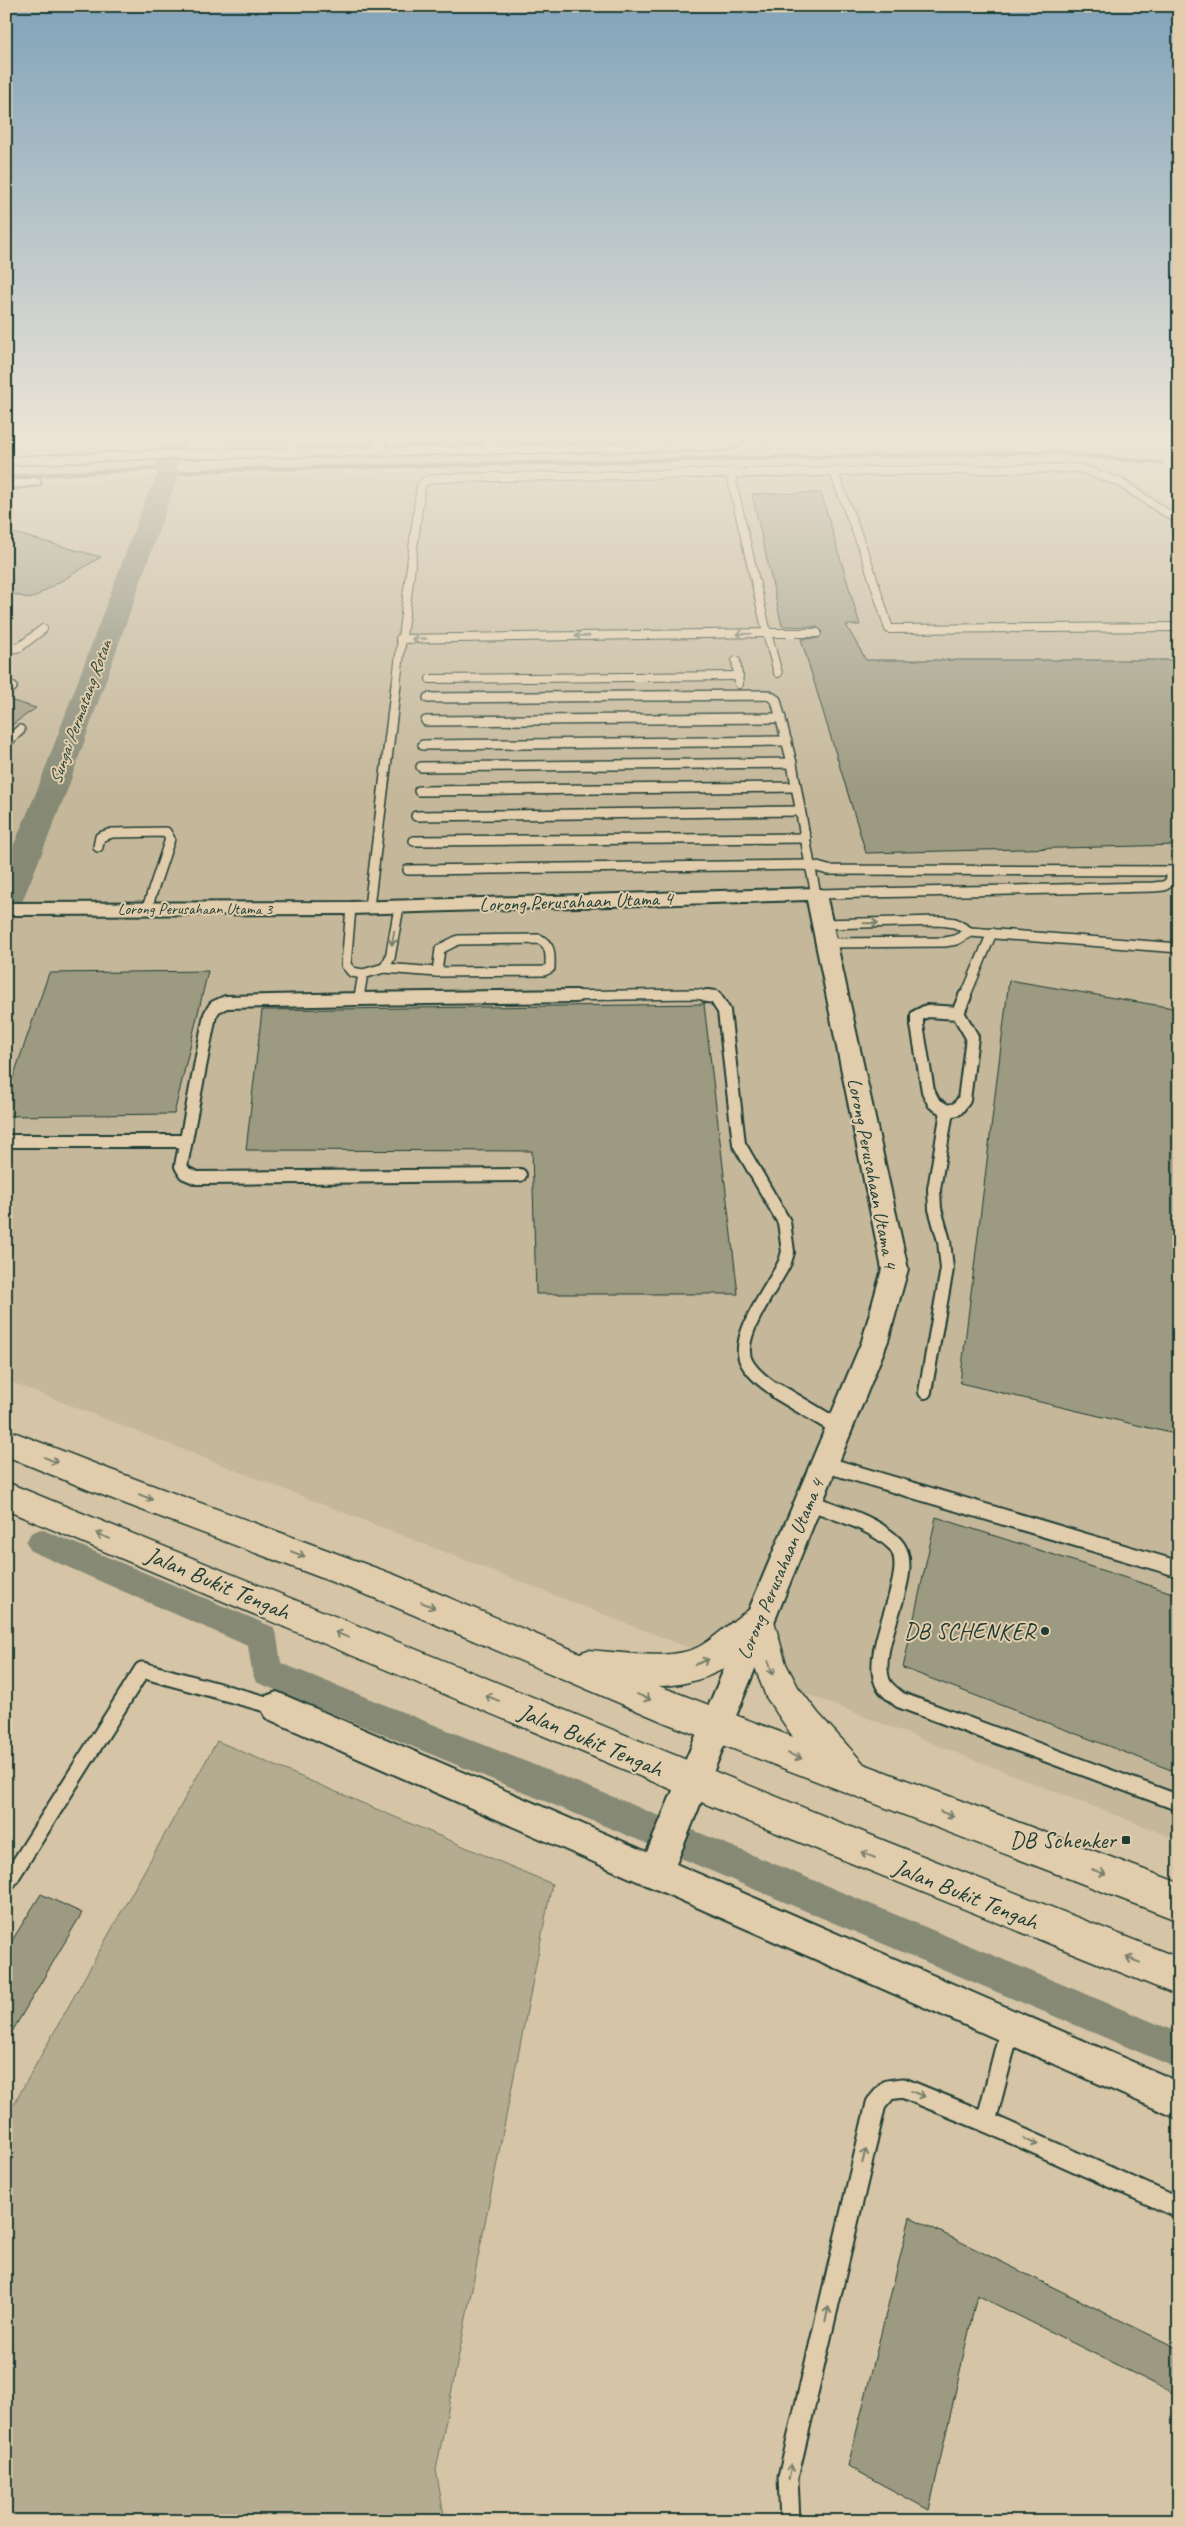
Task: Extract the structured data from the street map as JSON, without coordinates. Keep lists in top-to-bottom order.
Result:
{
  "streets": {
    "main road": ["Jalan Bukit Tengah"],
    "street": ["Lorong Perusahaan Utama 4", "Lorong Perusahaan Utama 3"]
  },
  "crossings": [
    ["Lorong Perusahaan Utama 4", "Lorong Perusahaan Utama 3"],
    ["Lorong Perusahaan Utama 4", "Jalan Bukit Tengah"]
  ],
  "water": ["Sungai Permatang Rotan"],
  "places": {
    "other": ["DB SCHENKER"],
    "transit": ["DB Schenker"]
  }
}
